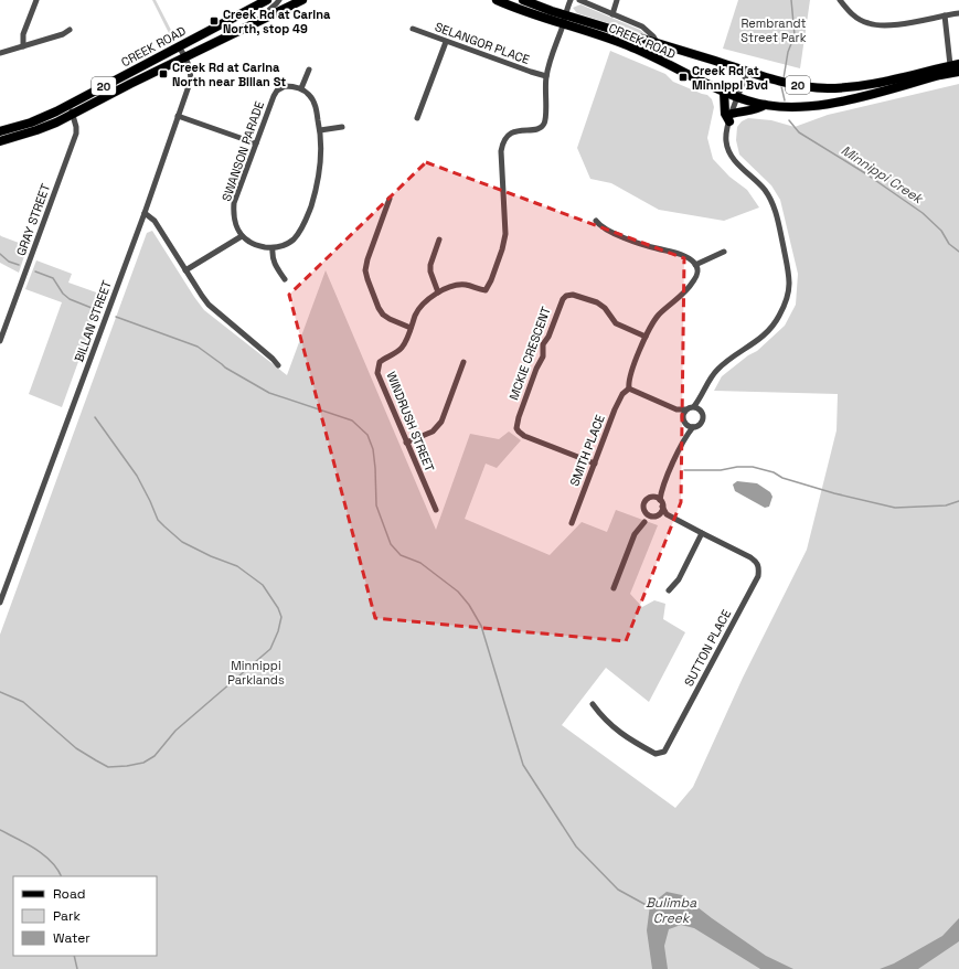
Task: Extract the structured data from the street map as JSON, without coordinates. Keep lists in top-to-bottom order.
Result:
{
  "streets": {
    "main road": ["CREEK ROAD", "20"],
    "street": [
      "SELANGOR PLACE",
      "SWANSON PARADE",
      "GRAY STREET",
      "BILLAN STREET",
      "MCKIE CRESCENT",
      "WINDRUSH STREET",
      "SMITH PLACE",
      "SUTTON PLACE"
    ]
  },
  "crossings": [
    ["CREEK ROAD", "GRAY STREET"],
    ["CREEK ROAD", "BILLAN STREET"],
    ["SELANGOR PLACE", "WINDRUSH STREET"],
    ["MCKIE CRESCENT", "SMITH PLACE"]
  ],
  "water": ["Minnippi Creek", "Bulimba Creek"],
  "parks": ["Rembrandt Street Park", "Minnippi Parklands"],
  "places": {
    "transit": ["Creek Rd at Carina North, stop 49", "Creek Rd at Carina North near Billan St", "Creek Rd at Minnippi Bvd"]
  },
  "legend": ["Road", "Park", "Water"]
}
